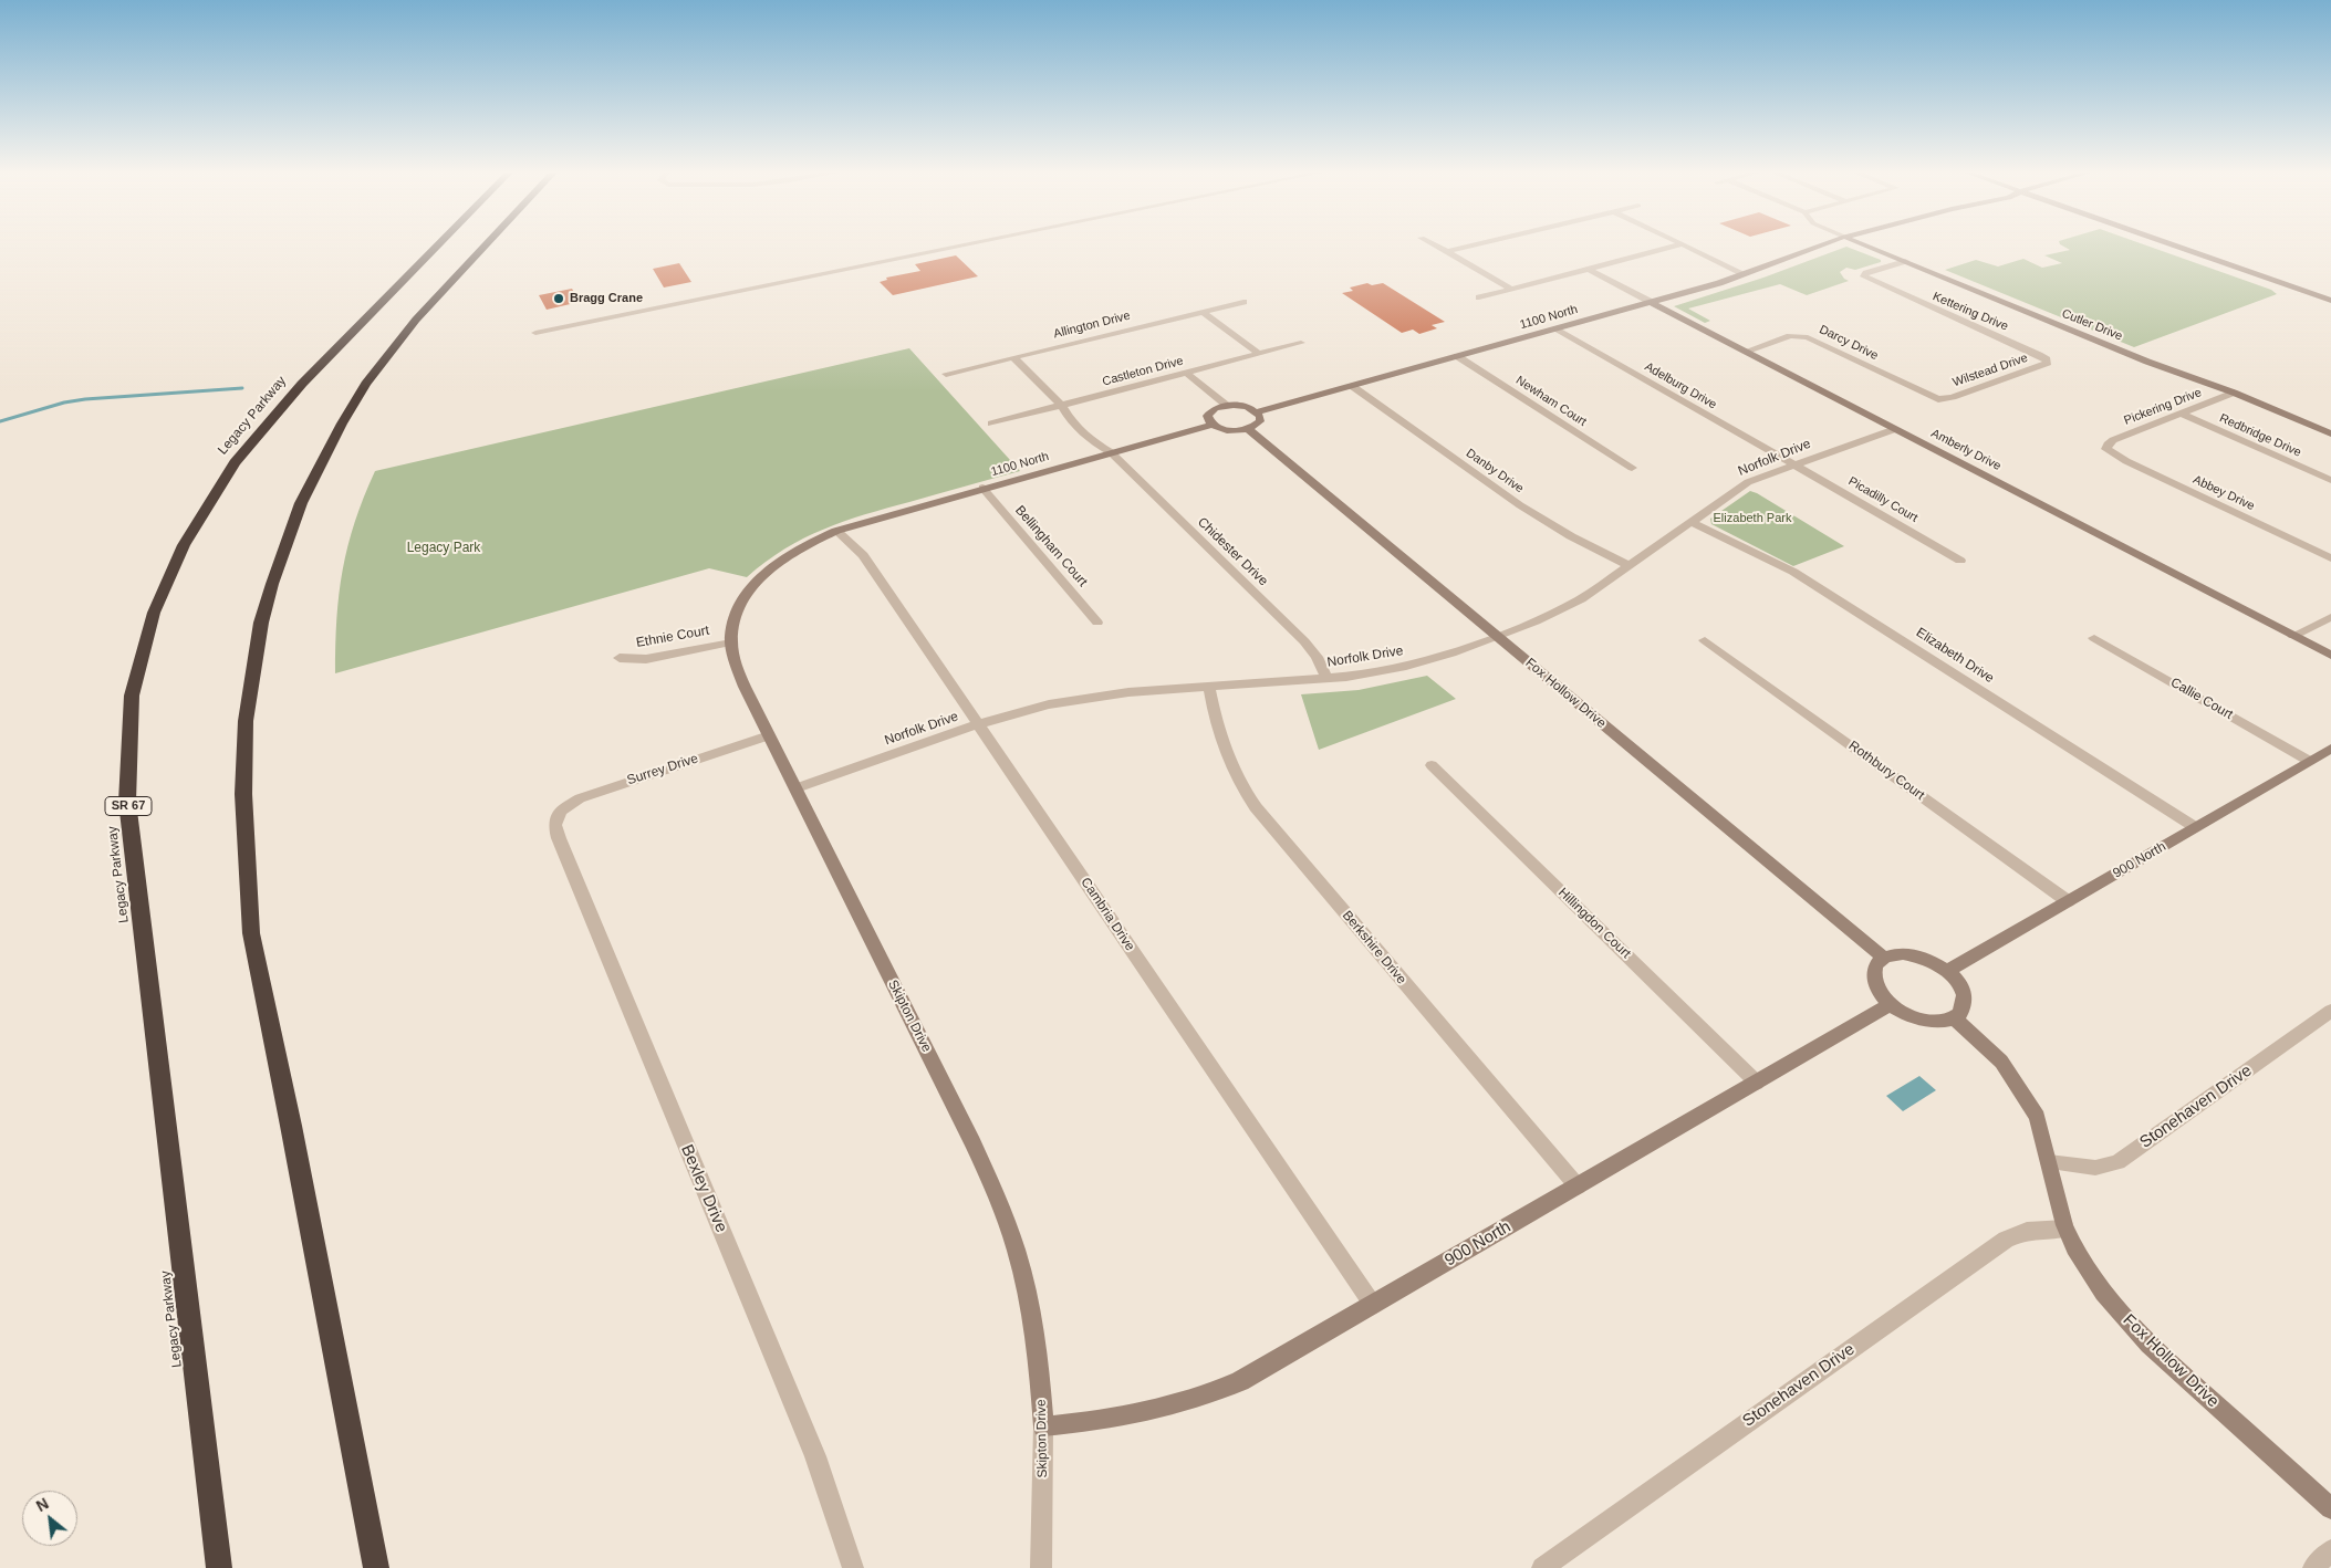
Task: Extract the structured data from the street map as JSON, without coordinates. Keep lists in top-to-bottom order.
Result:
{
  "streets": {
    "highway": ["Legacy Parkway", "SR 67"],
    "street": [
      "Kettering Drive",
      "1100 North",
      "Allington Drive",
      "Cutler Drive",
      "Darcy Drive",
      "Wilstead Drive",
      "Castleton Drive",
      "Adelburg Drive",
      "Newham Court",
      "Pickering Drive",
      "Redbridge Drive",
      "Amberly Drive",
      "Norfolk Drive",
      "Danby Drive",
      "Abbey Drive",
      "Picadilly Court",
      "Bellingham Court",
      "Chidester Drive",
      "Ethnie Court",
      "Elizabeth Drive",
      "Fox Hollow Drive",
      "Callie Court",
      "Surrey Drive",
      "Rothbury Court",
      "900 North",
      "Cambria Drive",
      "Hillingdon Court",
      "Berkshire Drive",
      "Skipton Drive",
      "Stonehaven Drive",
      "Bexley Drive"
    ]
  },
  "crossings": [
    ["Kettering Drive", "Cutler Drive"],
    ["Kettering Drive", "Wilstead Drive"],
    ["1100 North", "Adelburg Drive"],
    ["1100 North", "Newham Court"],
    ["1100 North", "Amberly Drive"],
    ["1100 North", "Danby Drive"],
    ["1100 North", "Bellingham Court"],
    ["1100 North", "Chidester Drive"],
    ["1100 North", "Cambria Drive"],
    ["1100 North", "Skipton Drive"],
    ["Allington Drive", "Chidester Drive"],
    ["Cutler Drive", "Pickering Drive"],
    ["Darcy Drive", "Wilstead Drive"],
    ["Darcy Drive", "Amberly Drive"],
    ["Castleton Drive", "Chidester Drive"],
    ["Adelburg Drive", "Norfolk Drive"],
    ["Adelburg Drive", "Picadilly Court"],
    ["Pickering Drive", "Redbridge Drive"],
    ["Pickering Drive", "Abbey Drive"],
    ["Amberly Drive", "Norfolk Drive"],
    ["Norfolk Drive", "Danby Drive"],
    ["Norfolk Drive", "Picadilly Court"],
    ["Norfolk Drive", "Chidester Drive"],
    ["Norfolk Drive", "Elizabeth Drive"],
    ["Norfolk Drive", "Fox Hollow Drive"],
    ["Norfolk Drive", "Cambria Drive"],
    ["Norfolk Drive", "Berkshire Drive"],
    ["Norfolk Drive", "Skipton Drive"],
    ["Ethnie Court", "Skipton Drive"],
    ["Elizabeth Drive", "900 North"],
    ["Fox Hollow Drive", "900 North"],
    ["Fox Hollow Drive", "Stonehaven Drive"],
    ["Callie Court", "900 North"],
    ["Surrey Drive", "Skipton Drive"],
    ["Surrey Drive", "Bexley Drive"],
    ["Rothbury Court", "900 North"],
    ["900 North", "Cambria Drive"],
    ["900 North", "Hillingdon Court"],
    ["900 North", "Berkshire Drive"],
    ["900 North", "Skipton Drive"],
    ["Cambria Drive", "Skipton Drive"]
  ],
  "parks": ["Elizabeth Park", "Legacy Park"],
  "places": ["Bragg Crane"],
  "north": "top left"
}
